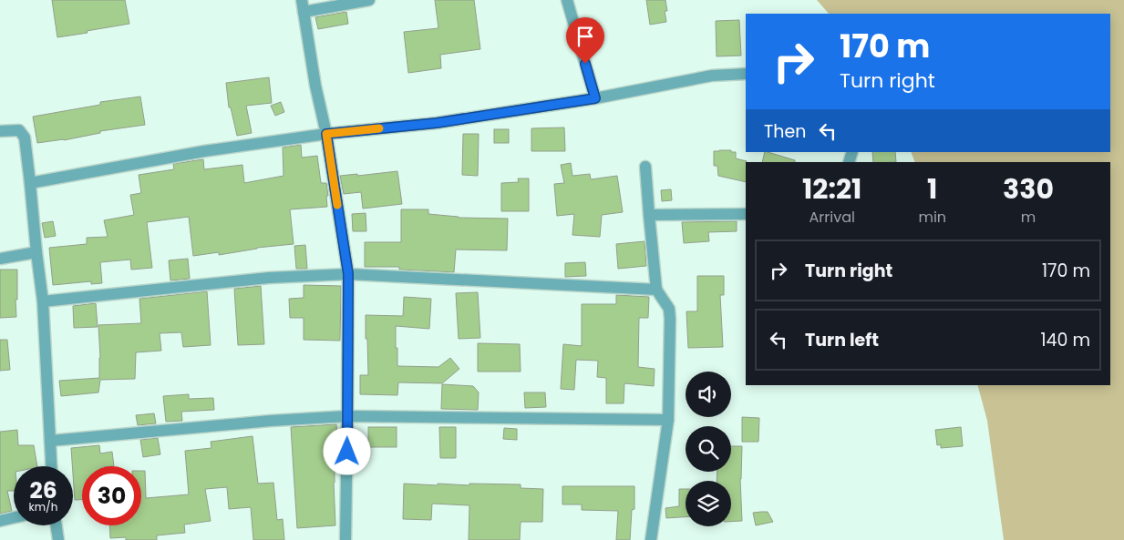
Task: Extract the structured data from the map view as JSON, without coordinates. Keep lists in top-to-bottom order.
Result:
{
  "page": {
    "turn": ["170 m", "Turn right"],
    "then": "Then",
    "eta": [
      "12:21",
      "Arrival",
      "1",
      "min",
      "330",
      "m"
    ],
    "list": [
      {
        "name": "Turn right",
        "value": "170 m"
      },
      {
        "name": "Turn left",
        "value": "140 m"
      }
    ],
    "speed": "26 km/h",
    "limit": "30"
  }
}
